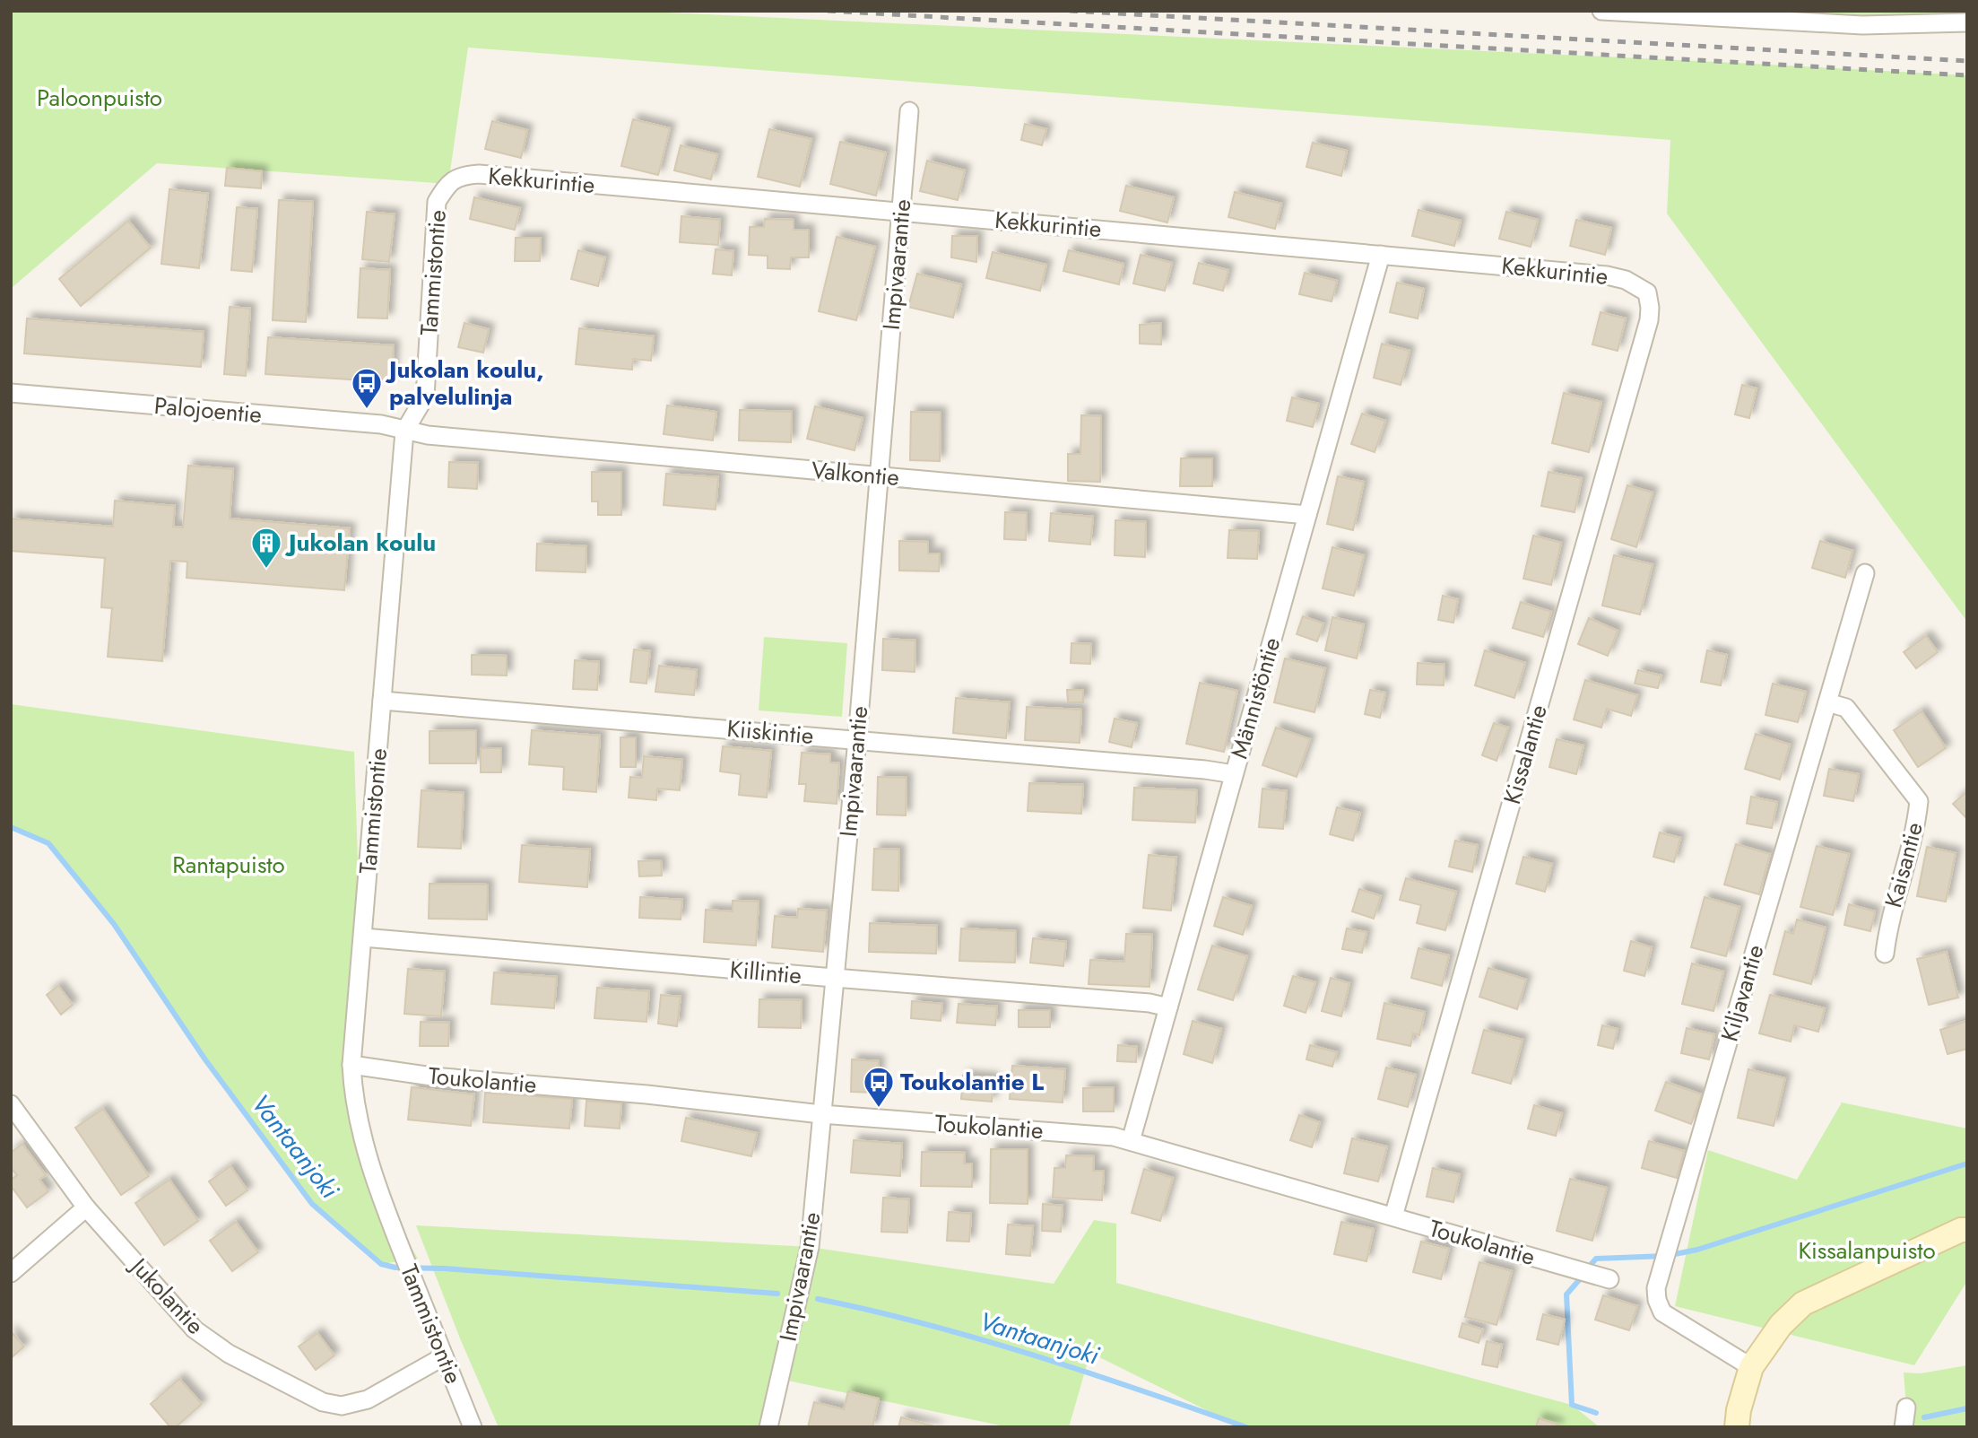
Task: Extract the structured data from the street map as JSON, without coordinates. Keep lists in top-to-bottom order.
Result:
{
  "streets": {
    "street": [
      "Kekkurintie",
      "Impivaarantie",
      "Tammistontie",
      "Palojoentie",
      "Valkontie",
      "Männistöntie",
      "Kiiskintie",
      "Kissalantie",
      "Kaisantie",
      "Killintie",
      "Kiljavantie",
      "Toukolantie",
      "Jukolantie"
    ]
  },
  "crossings": [
    ["Kekkurintie", "Impivaarantie"],
    ["Kekkurintie", "Tammistontie"],
    ["Kekkurintie", "Männistöntie"],
    ["Kekkurintie", "Kissalantie"],
    ["Impivaarantie", "Valkontie"],
    ["Impivaarantie", "Kiiskintie"],
    ["Impivaarantie", "Killintie"],
    ["Impivaarantie", "Toukolantie"],
    ["Tammistontie", "Palojoentie"],
    ["Tammistontie", "Valkontie"],
    ["Tammistontie", "Kiiskintie"],
    ["Tammistontie", "Killintie"],
    ["Tammistontie", "Toukolantie"],
    ["Tammistontie", "Jukolantie"],
    ["Palojoentie", "Valkontie"],
    ["Valkontie", "Männistöntie"],
    ["Männistöntie", "Kiiskintie"],
    ["Männistöntie", "Killintie"],
    ["Männistöntie", "Toukolantie"],
    ["Kissalantie", "Toukolantie"],
    ["Kaisantie", "Kiljavantie"]
  ],
  "water": ["Vantaanjoki"],
  "parks": ["Paloonpuisto", "Rantapuisto", "Kissalanpuisto"],
  "places": {
    "bus stop": ["Jukolan koulu, palvelulinja", "Toukolantie L"],
    "building": ["Jukolan koulu"]
  }
}
